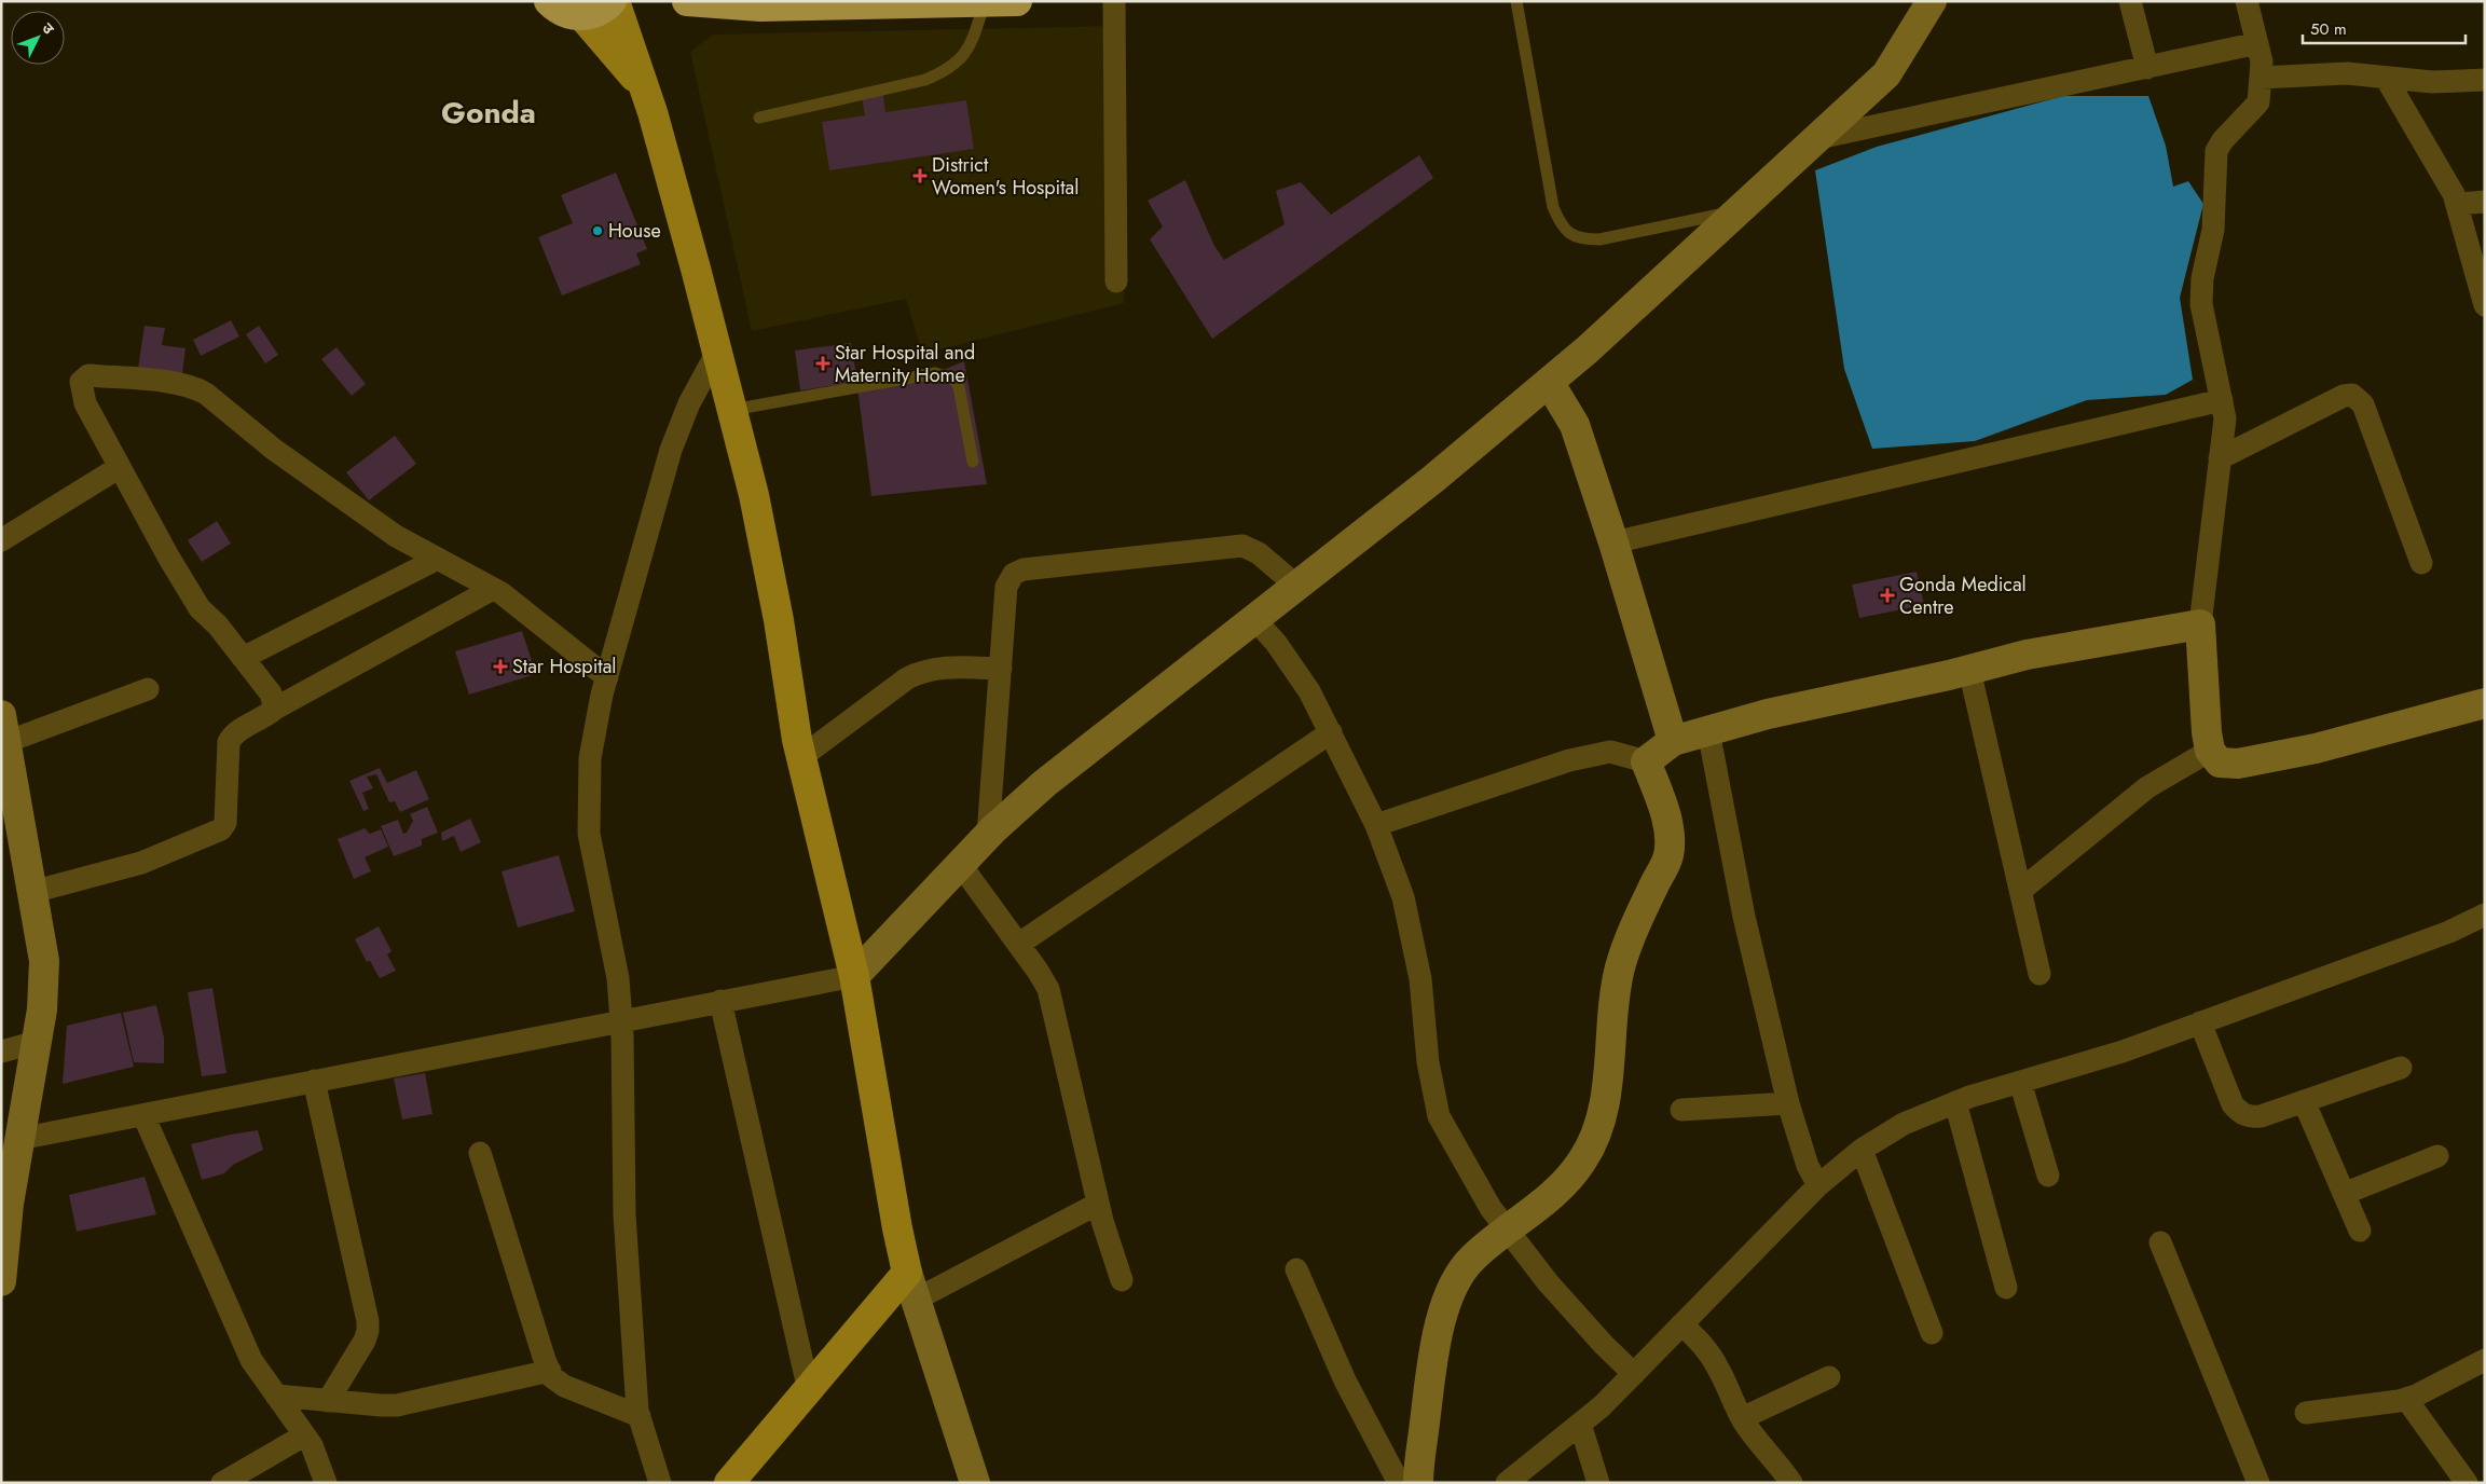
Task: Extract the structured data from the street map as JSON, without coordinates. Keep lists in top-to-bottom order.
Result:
{
  "districts": ["Gonda"],
  "places": {
    "health": [
      "District Women's Hospital",
      "Star Hospital and Maternity Home",
      "Gonda Medical Centre",
      "Star Hospital"
    ],
    "other": ["House"]
  },
  "scale_bar": "50 m",
  "north": "top right"
}
